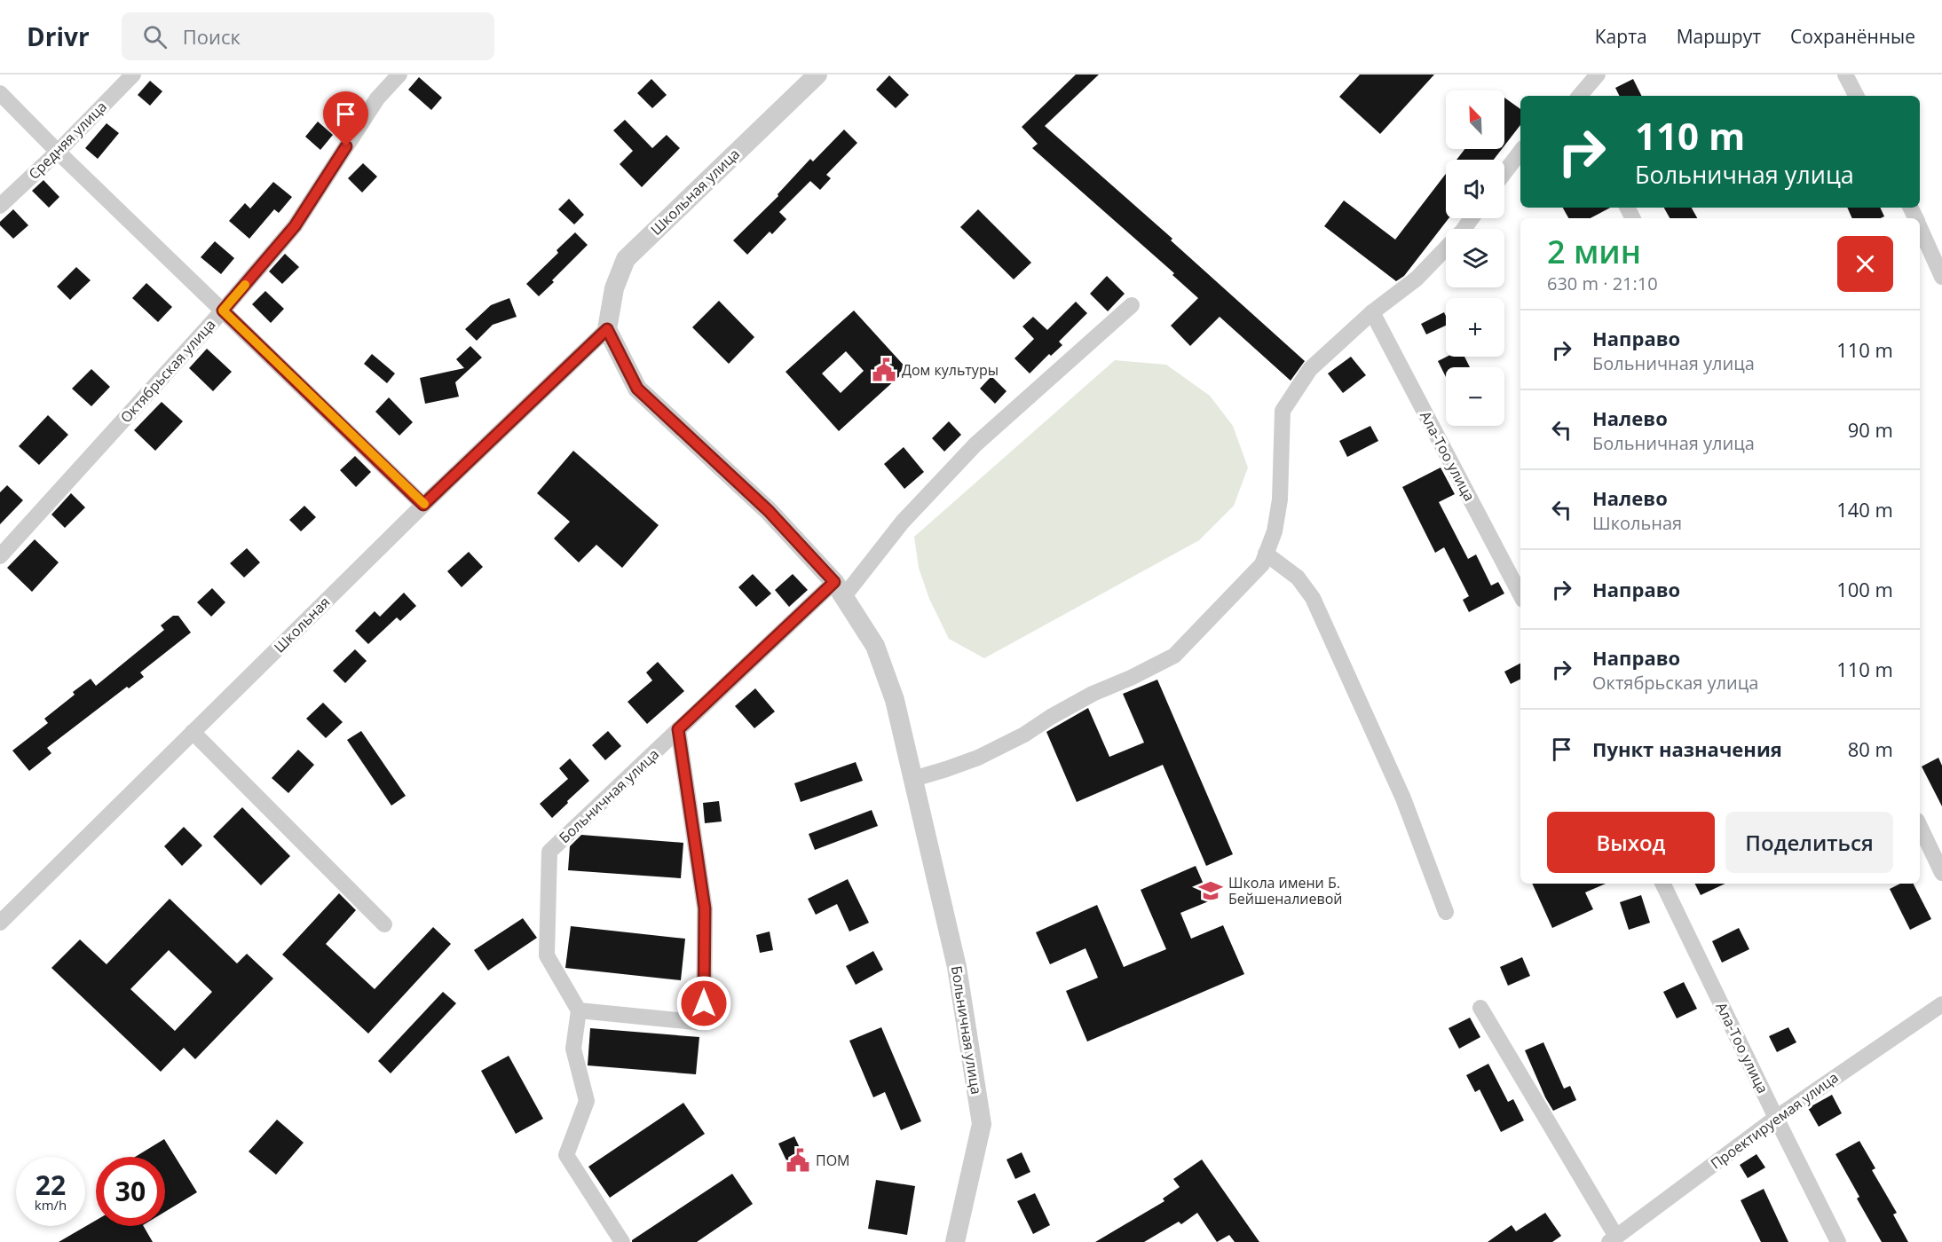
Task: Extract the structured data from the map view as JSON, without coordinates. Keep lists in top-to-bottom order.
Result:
{
  "streets": {
    "street": [
      "Средняя улица",
      "Школьная улица",
      "Октябрьская улица",
      "Ала-Тоо улица",
      "Школьная",
      "Больничная улица",
      "Проектируемая улица"
    ]
  },
  "crossings": [
    ["Школьная улица", "Школьная"],
    ["Школьная улица", "Больничная улица"],
    ["Ала-Тоо улица", "Проектируемая улица"],
    ["Школьная", "Больничная улица"]
  ],
  "places": {
    "public building": ["Дом культуры", "ПОМ"],
    "school or university": ["Школа имени Б. Бейшеналиевой"]
  },
  "north": "top left",
  "page": {
    "header": "Drivr",
    "search": "Поиск",
    "nav": ["Карта", "Маршрут", "Сохранённые"],
    "map_buttons": ["+", "−"],
    "turn": ["110 m", "Больничная улица"],
    "heading": ["2 мин", "630 m · 21:10"],
    "list": [
      {
        "name": "Направо",
        "note": "Больничная улица",
        "value": "110 m"
      },
      {
        "name": "Налево",
        "note": "Больничная улица",
        "value": "90 m"
      },
      {
        "name": "Налево",
        "note": "Школьная",
        "value": "140 m"
      },
      {
        "name": "Направо",
        "value": "100 m"
      },
      {
        "name": "Направо",
        "note": "Октябрьская улица",
        "value": "110 m"
      },
      {
        "name": "Пункт назначения",
        "value": "80 m"
      }
    ],
    "buttons": ["Выход", "Поделиться"],
    "speed": "22 km/h",
    "limit": "30"
  }
}
